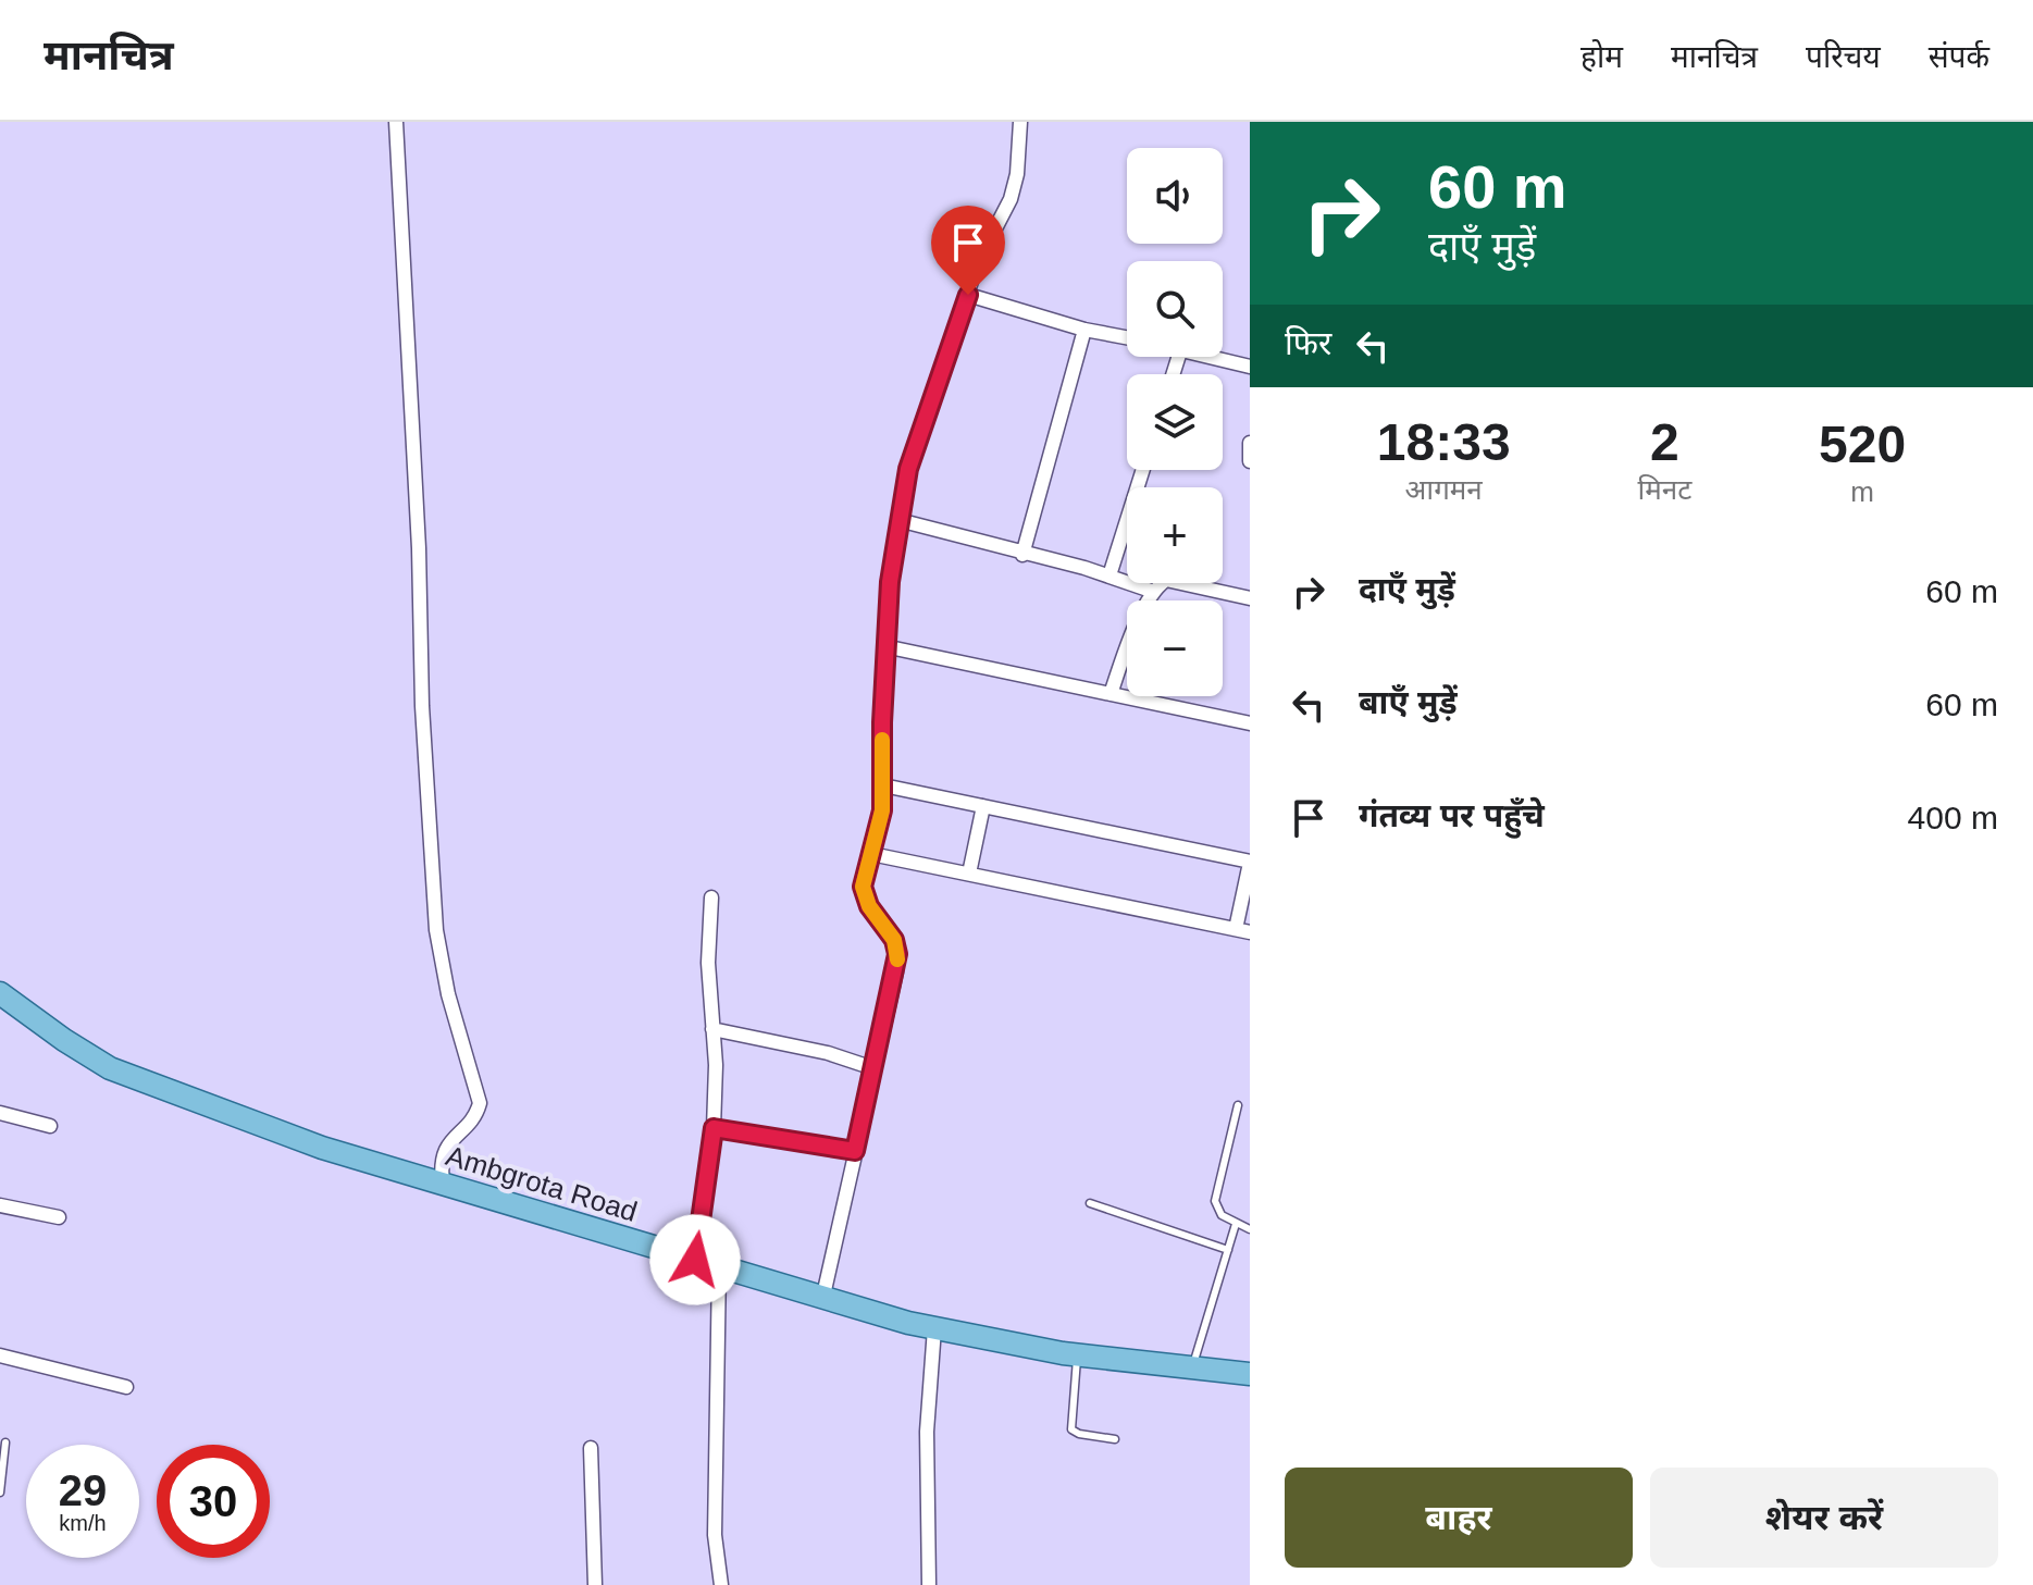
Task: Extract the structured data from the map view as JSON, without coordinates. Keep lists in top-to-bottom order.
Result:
{
  "streets": {
    "main road": ["Ambgrota Road"]
  },
  "page": {
    "header": "मानचित्र",
    "nav": [
      "होम",
      "मानचित्र",
      "परिचय",
      "संपर्क"
    ],
    "turn": ["60 m", "दाएँ मुड़ें"],
    "map_buttons": ["+", "−"],
    "then": "फिर",
    "eta": [
      "18:33",
      "आगमन",
      "2",
      "मिनट",
      "520",
      "m"
    ],
    "list": [
      {
        "name": "दाएँ मुड़ें",
        "value": "60 m"
      },
      {
        "name": "बाएँ मुड़ें",
        "value": "60 m"
      },
      {
        "name": "गंतव्य पर पहुँचे",
        "value": "400 m"
      }
    ],
    "speed": "29 km/h",
    "limit": "30",
    "buttons": ["बाहर", "शेयर करें"]
  }
}
